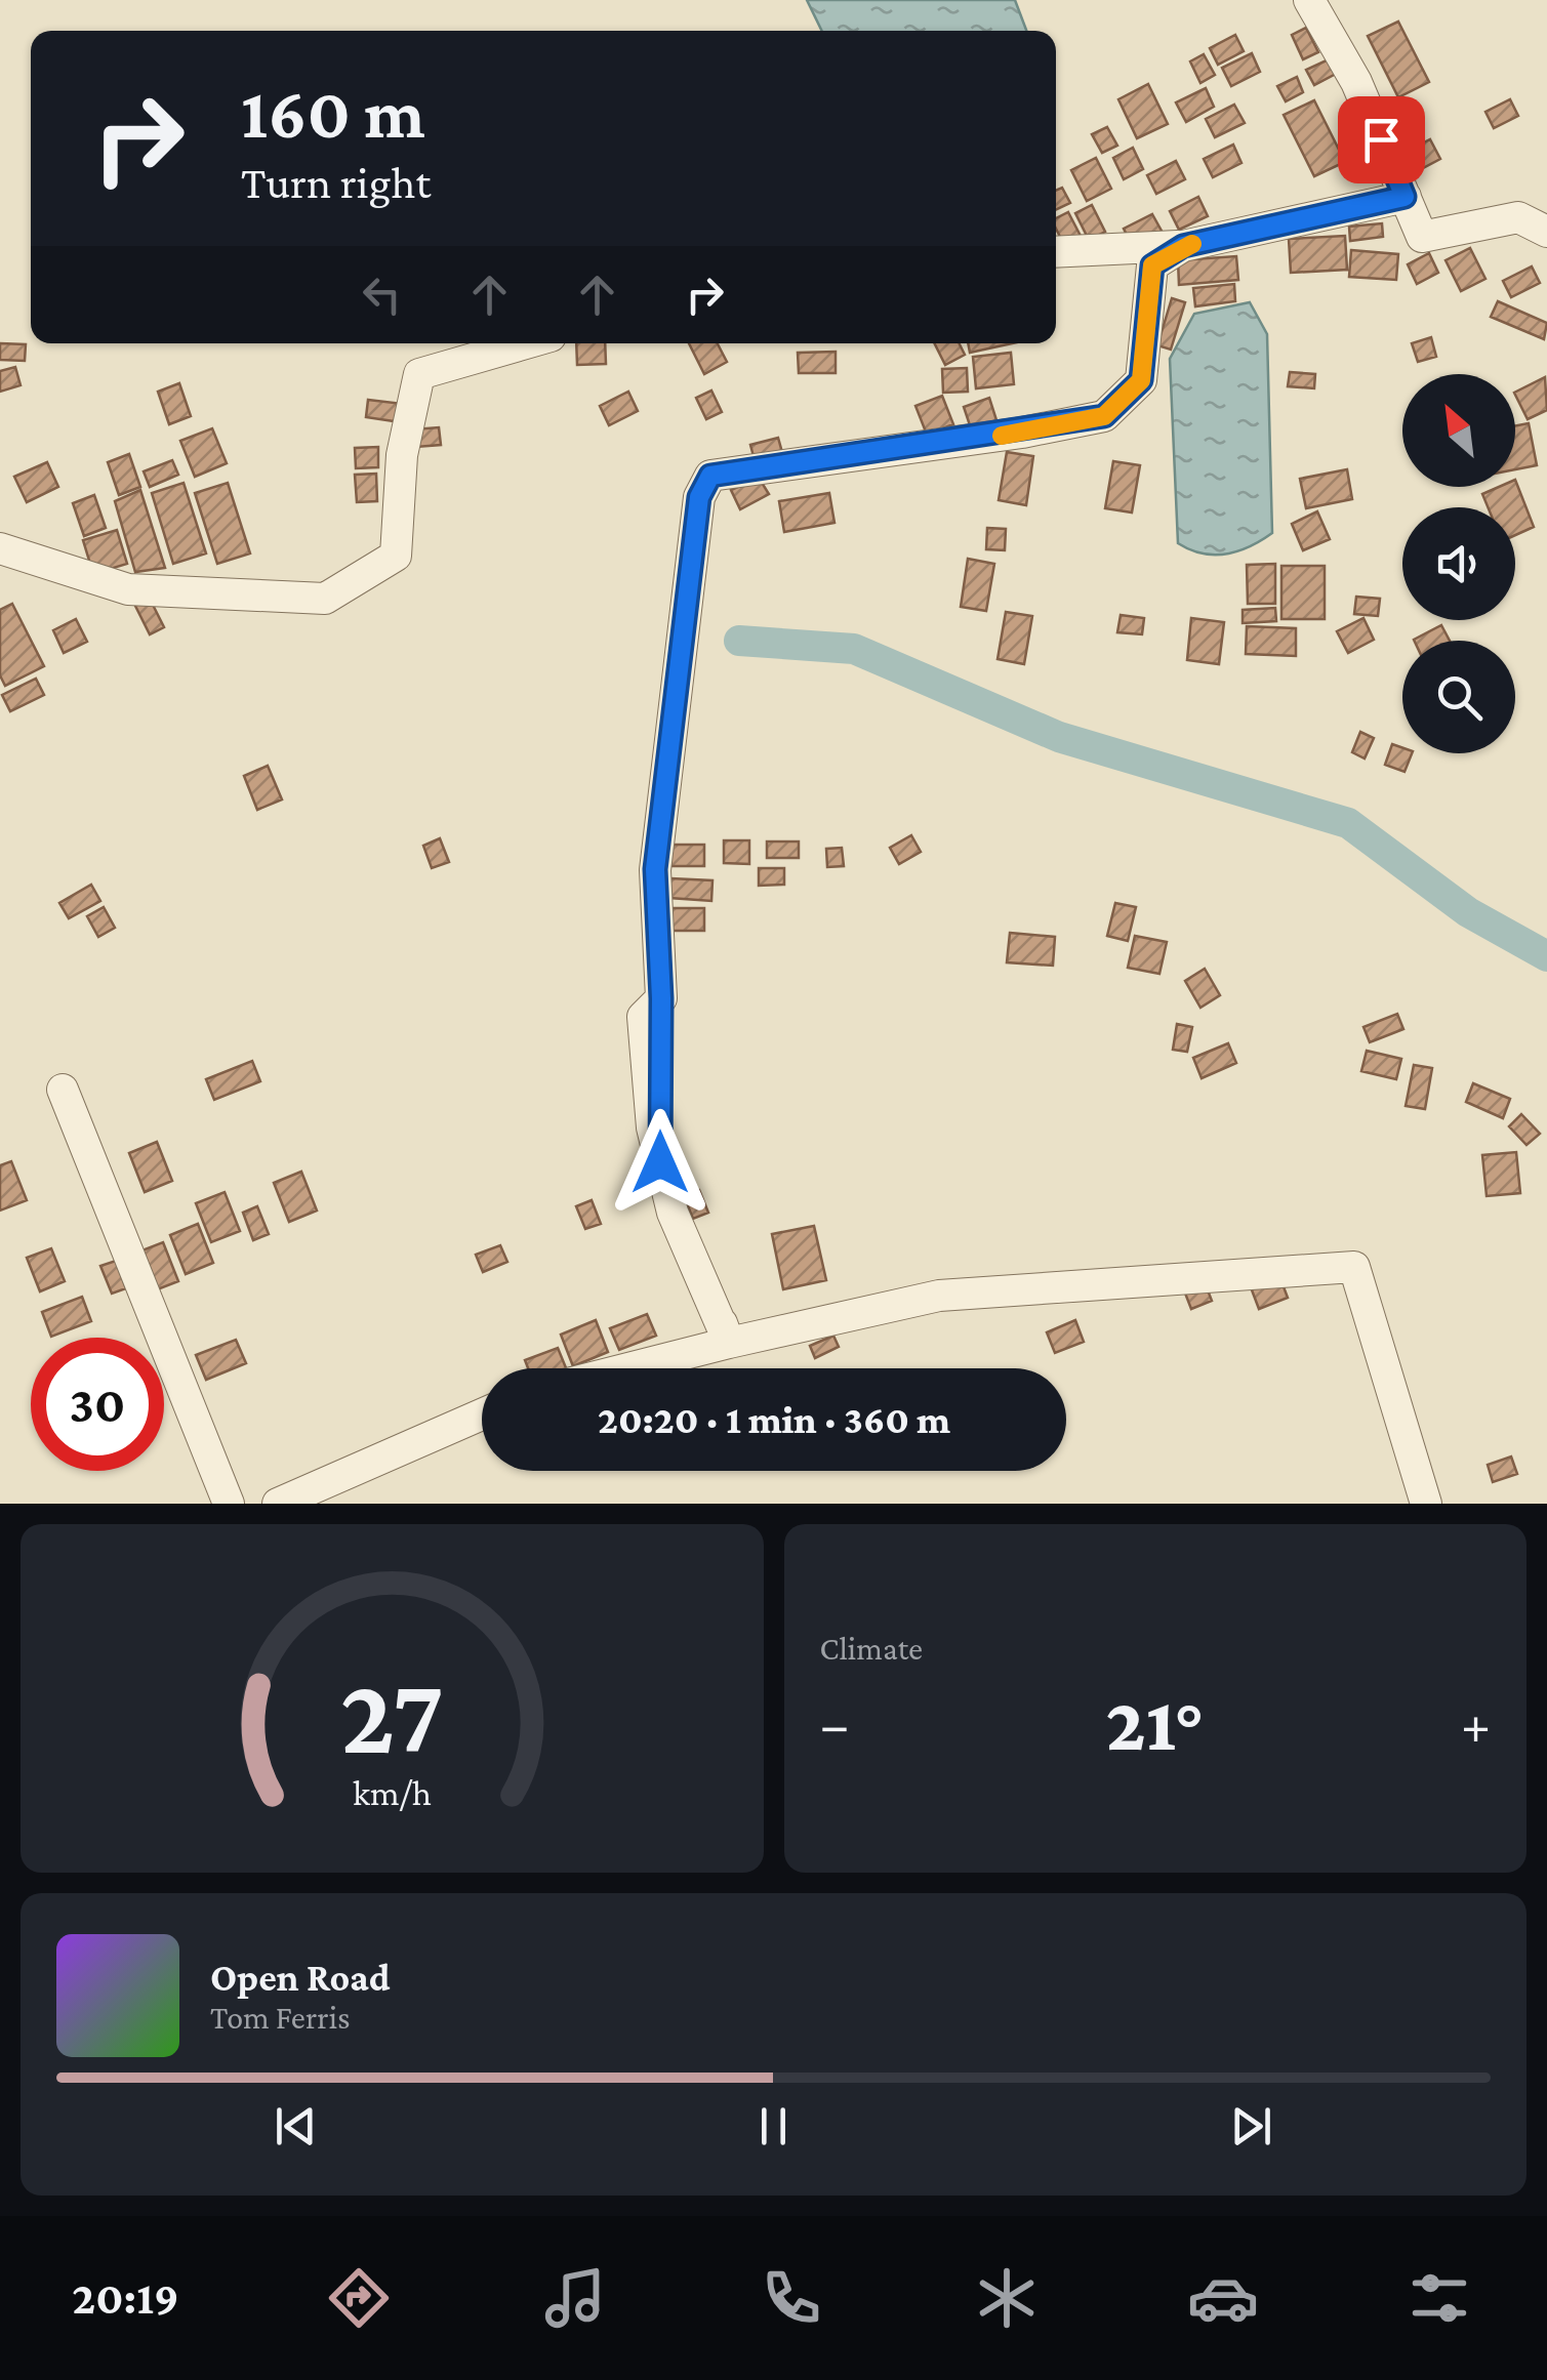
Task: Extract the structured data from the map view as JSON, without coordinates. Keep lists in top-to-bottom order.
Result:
{
  "north": "top left",
  "page": {
    "turn": ["160 m", "Turn right"],
    "limit": "30",
    "trip": "20:20 · 1 min · 360 m",
    "tile": "Climate",
    "heat": ["−", "21°", "+"],
    "song": ["Open Road", "Tom Ferris"],
    "tabs": "20:19",
    "gauge": ["27", "km/h"]
  }
}
